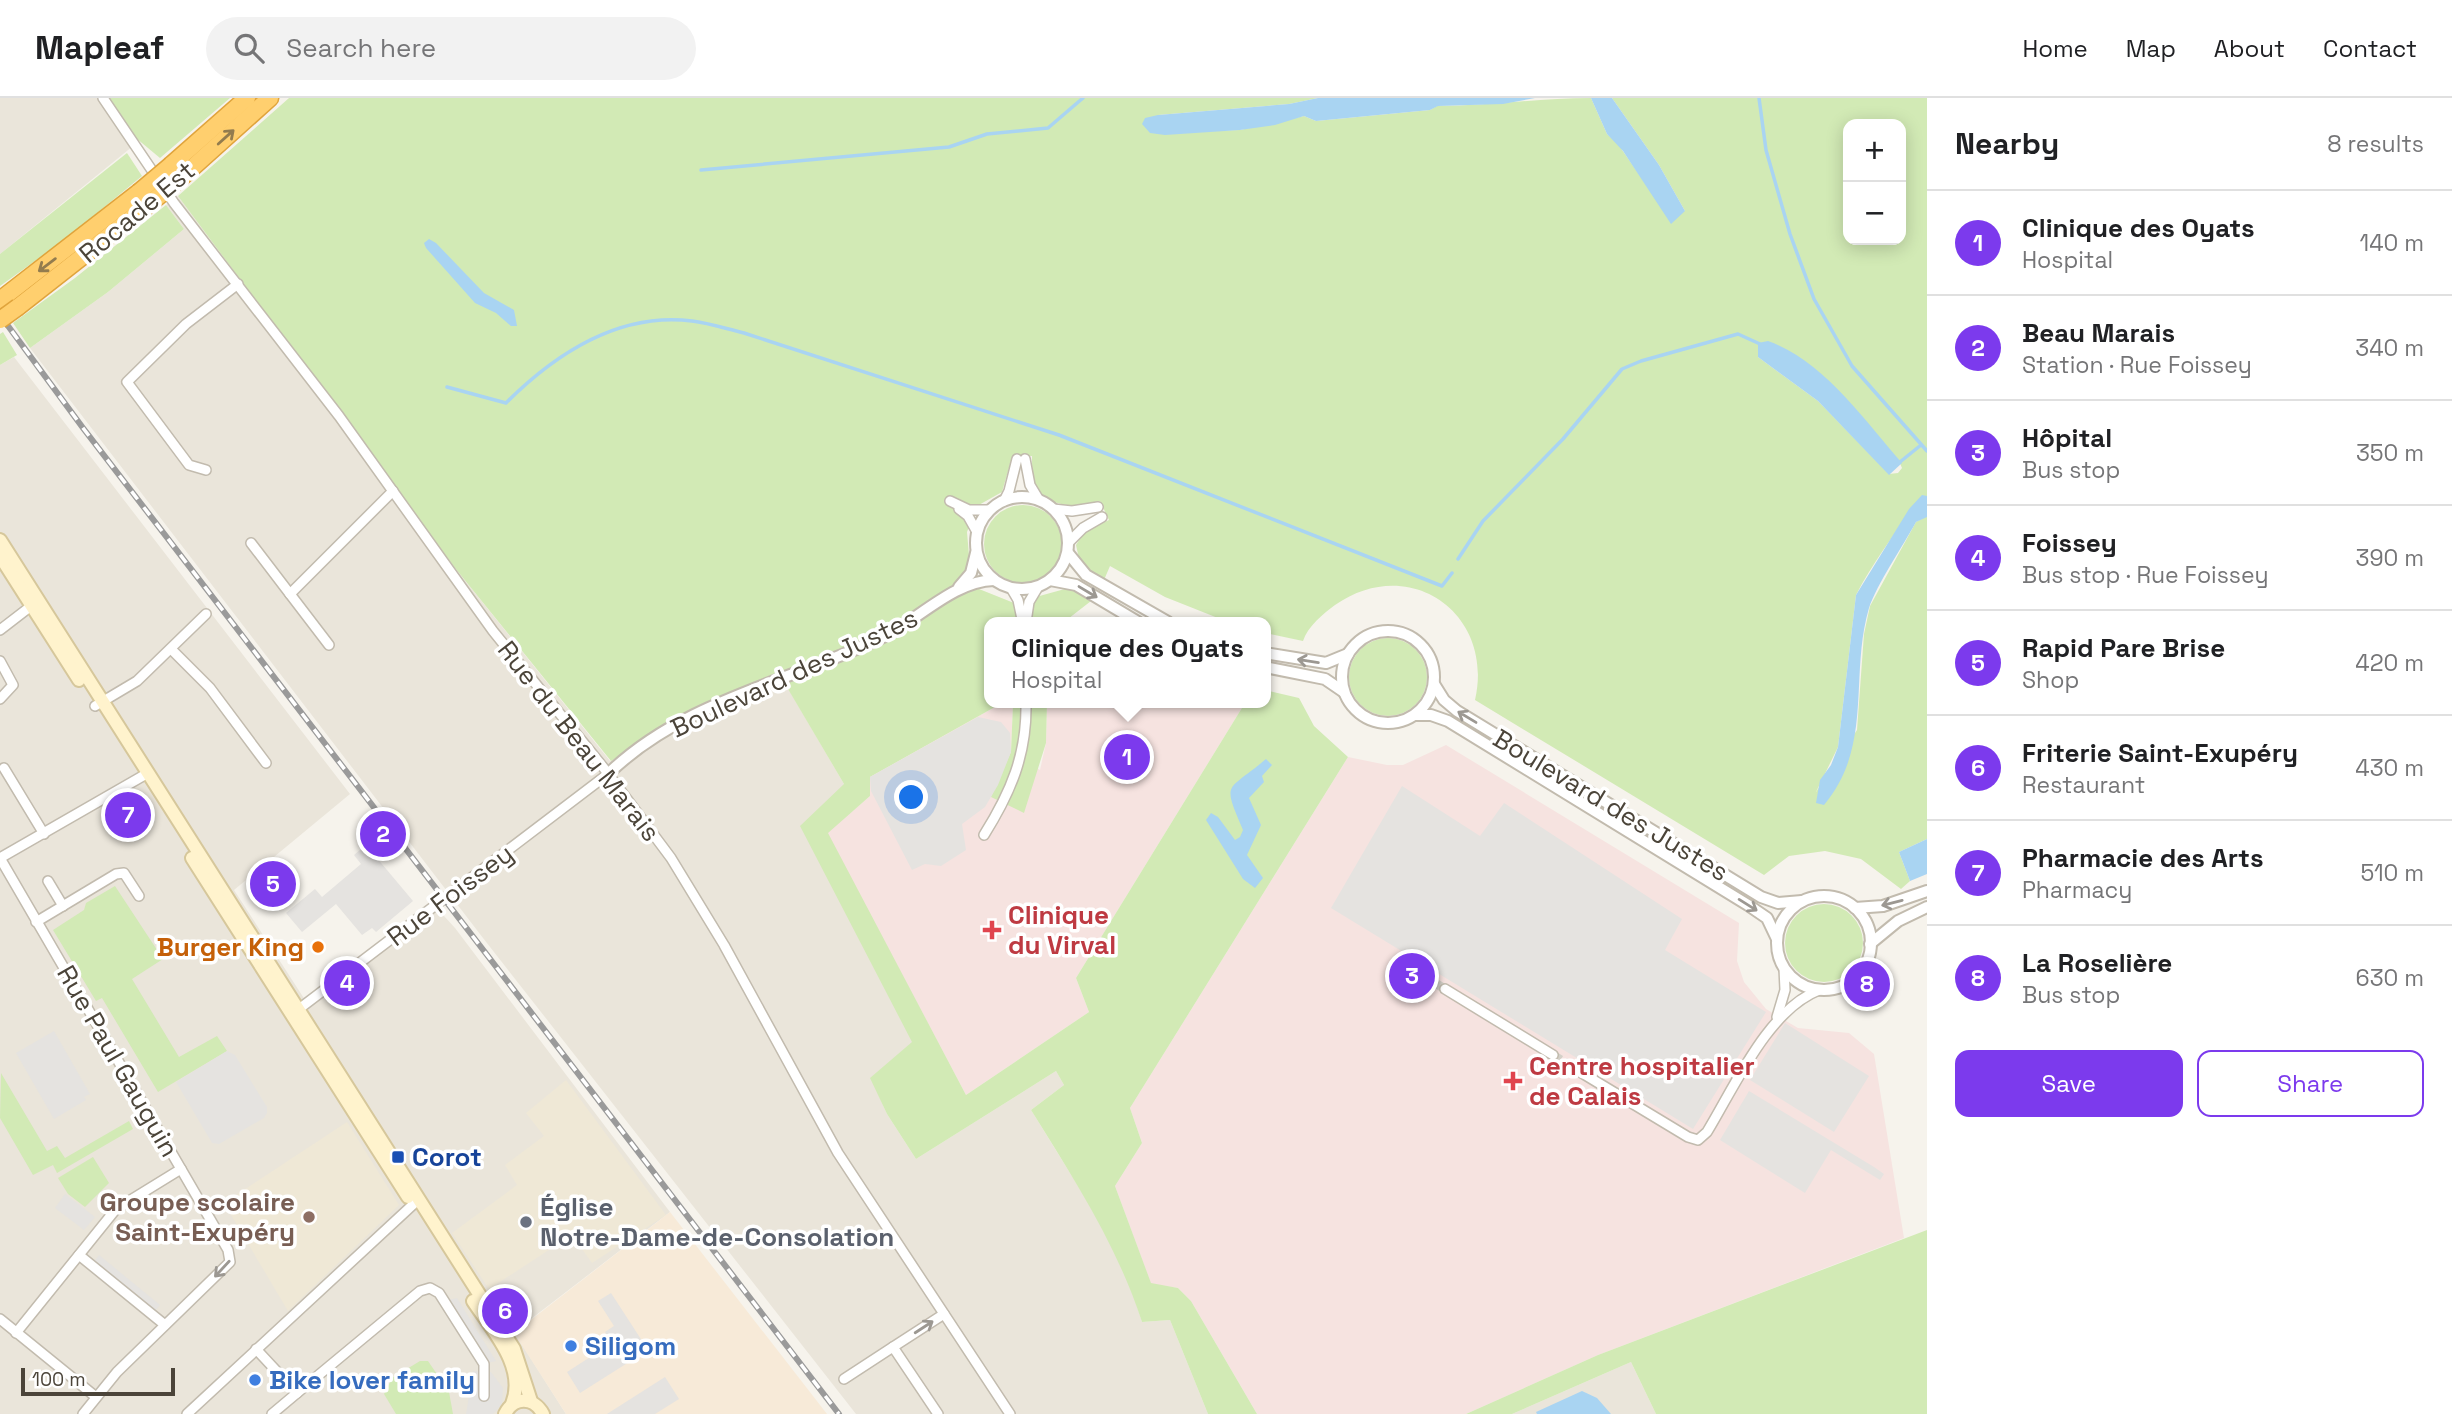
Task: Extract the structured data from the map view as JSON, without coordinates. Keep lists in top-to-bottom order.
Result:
{
  "streets": {
    "highway": ["Rocade Est"],
    "street": [
      "Boulevard des Justes",
      "Rue du Beau Marais",
      "Rue Foissey",
      "Rue Paul Gauguin"
    ]
  },
  "crossings": [
    ["Boulevard des Justes", "Rue du Beau Marais"],
    ["Boulevard des Justes", "Rue Foissey"],
    ["Rue du Beau Marais", "Rue Foissey"]
  ],
  "places": {
    "health": ["Clinique du Virval", "Centre hospitalier de Calais"],
    "other": [
      "Burger King",
      "Groupe scolaire Saint-Exupéry",
      "Église Notre-Dame-de-Consolation",
      "Siligom",
      "Bike lover family"
    ],
    "transit": ["Corot"]
  },
  "scale_bar": "100 m",
  "page": {
    "header": "Mapleaf",
    "search": "Search here",
    "nav": [
      "Home",
      "Map",
      "About",
      "Contact"
    ],
    "heading": ["Nearby", "8 results"],
    "map_buttons": ["+", "−"],
    "list": [
      {
        "mark": "1",
        "name": "Clinique des Oyats",
        "note": "Hospital",
        "value": "140 m"
      },
      {
        "mark": "2",
        "name": "Beau Marais",
        "note": "Station · Rue Foissey",
        "value": "340 m"
      },
      {
        "mark": "3",
        "name": "Hôpital",
        "note": "Bus stop",
        "value": "350 m"
      },
      {
        "mark": "4",
        "name": "Foissey",
        "note": "Bus stop · Rue Foissey",
        "value": "390 m"
      },
      {
        "mark": "5",
        "name": "Rapid Pare Brise",
        "note": "Shop",
        "value": "420 m"
      },
      {
        "mark": "6",
        "name": "Friterie Saint-Exupéry",
        "note": "Restaurant",
        "value": "430 m"
      },
      {
        "mark": "7",
        "name": "Pharmacie des Arts",
        "note": "Pharmacy",
        "value": "510 m"
      },
      {
        "mark": "8",
        "name": "La Roselière",
        "note": "Bus stop",
        "value": "630 m"
      }
    ],
    "popup": ["Clinique des Oyats", "Hospital"],
    "pins": [
      "1",
      "7",
      "2",
      "5",
      "3",
      "4",
      "8",
      "6"
    ],
    "buttons": ["Save", "Share"],
    "scale": "100 m"
  }
}
